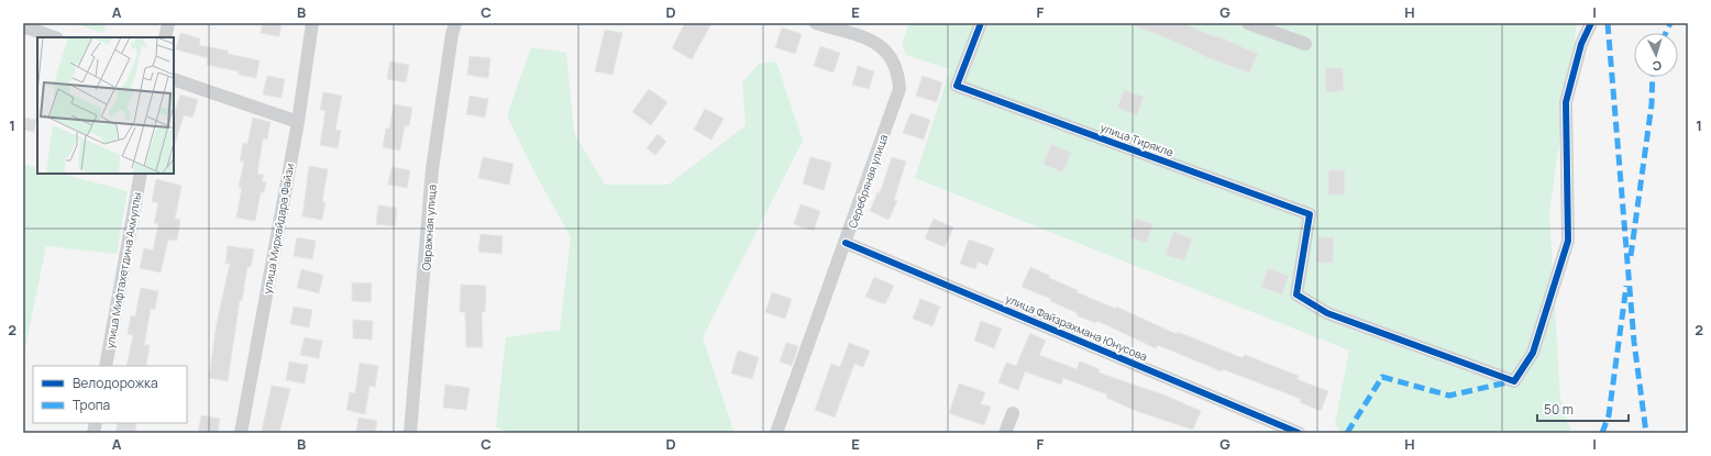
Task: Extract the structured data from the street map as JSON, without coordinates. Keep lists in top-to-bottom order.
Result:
{
  "streets": {
    "street": [
      "улица Тирякле",
      "Серебряная улица",
      "Овражная улица",
      "улица Мирхайдара Файзи",
      "улица Мифтахетдина Акмуллы",
      "улица Файзрахмана Юнусова"
    ]
  },
  "crossings": [
    ["Серебряная улица", "улица Файзрахмана Юнусова"]
  ],
  "legend": ["Велодорожка", "Тропа"],
  "scale_bar": "50 m",
  "north": "bottom",
  "grid": {
    "columns": [
      "A",
      "B",
      "C",
      "D",
      "E",
      "F",
      "G",
      "H",
      "I"
    ],
    "rows": ["1", "2"]
  }
}
